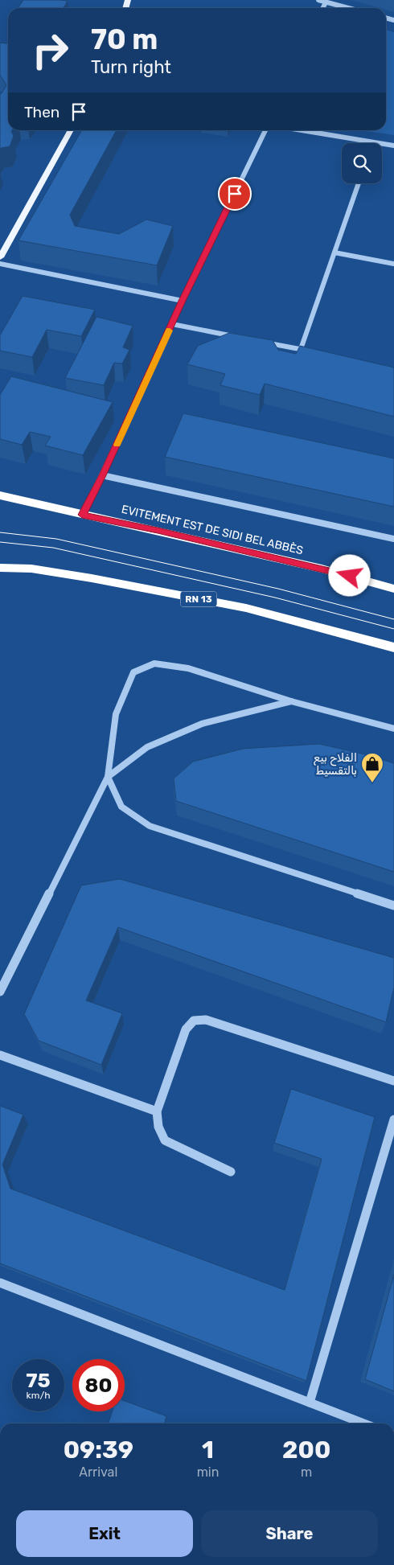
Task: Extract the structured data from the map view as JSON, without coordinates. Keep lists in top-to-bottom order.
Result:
{
  "streets": {
    "highway": ["EVITEMENT EST DE SIDI BEL ABBÈS", "RN 13"]
  },
  "places": {
    "shop": ["الفلاح بيع بالتقسيط"]
  },
  "page": {
    "turn": ["70 m", "Turn right"],
    "then": "Then",
    "speed": "75 km/h",
    "limit": "80",
    "eta": [
      "09:39",
      "Arrival",
      "1",
      "min",
      "200",
      "m"
    ],
    "buttons": ["Exit", "Share"]
  }
}
